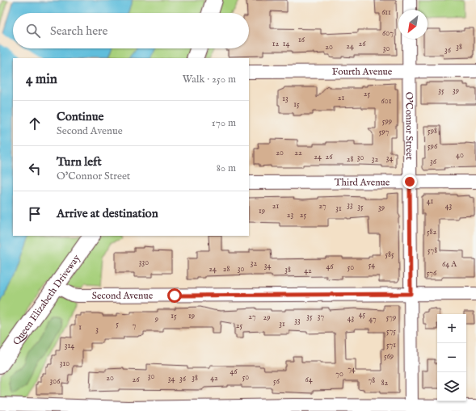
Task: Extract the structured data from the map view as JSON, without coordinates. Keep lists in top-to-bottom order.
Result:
{
  "streets": {
    "main road": ["Queen Elizabeth Driveway"],
    "street": [
      "Fourth Avenue",
      "O'Connor Street",
      "Third Avenue",
      "Second Avenue"
    ]
  },
  "crossings": [
    ["Fourth Avenue", "O'Connor Street"],
    ["O'Connor Street", "Third Avenue"],
    ["O'Connor Street", "Second Avenue"],
    ["Second Avenue", "Queen Elizabeth Driveway"]
  ],
  "house_numbers": [
    "611",
    "607",
    "16",
    "12",
    "14",
    "26",
    "24",
    "20",
    "38",
    "30",
    "36",
    "35",
    "39",
    "25",
    "21",
    "13",
    "601",
    "15",
    "599",
    "598",
    "597",
    "596",
    "20",
    "22",
    "40",
    "24",
    "26",
    "30",
    "34",
    "28",
    "32",
    "36",
    "41",
    "33",
    "21",
    "27",
    "43",
    "35",
    "39",
    "31",
    "19",
    "23",
    "25",
    "582",
    "578",
    "585",
    "330",
    "32",
    "64 A",
    "54",
    "34",
    "46",
    "50",
    "24",
    "28",
    "30",
    "38",
    "42",
    "576",
    "45",
    "15",
    "19",
    "27",
    "35",
    "37",
    "29",
    "579",
    "43",
    "9",
    "47",
    "33",
    "5",
    "31",
    "7",
    "25",
    "1",
    "3",
    "575",
    "571",
    "314",
    "569",
    "310",
    "74",
    "46",
    "70",
    "30",
    "50",
    "20",
    "38",
    "42",
    "34",
    "36",
    "26",
    "64",
    "78",
    "306",
    "56",
    "82"
  ],
  "north": "bottom left",
  "page": {
    "search": "Search here",
    "heading": ["4 min", "Walk · 250 m"],
    "list": [
      ["Continue", "Second Avenue", "170 m"],
      ["Turn left", "O'Connor Street", "80 m"],
      "Arrive at destination"
    ],
    "map_buttons": ["+", "−"]
  }
}
